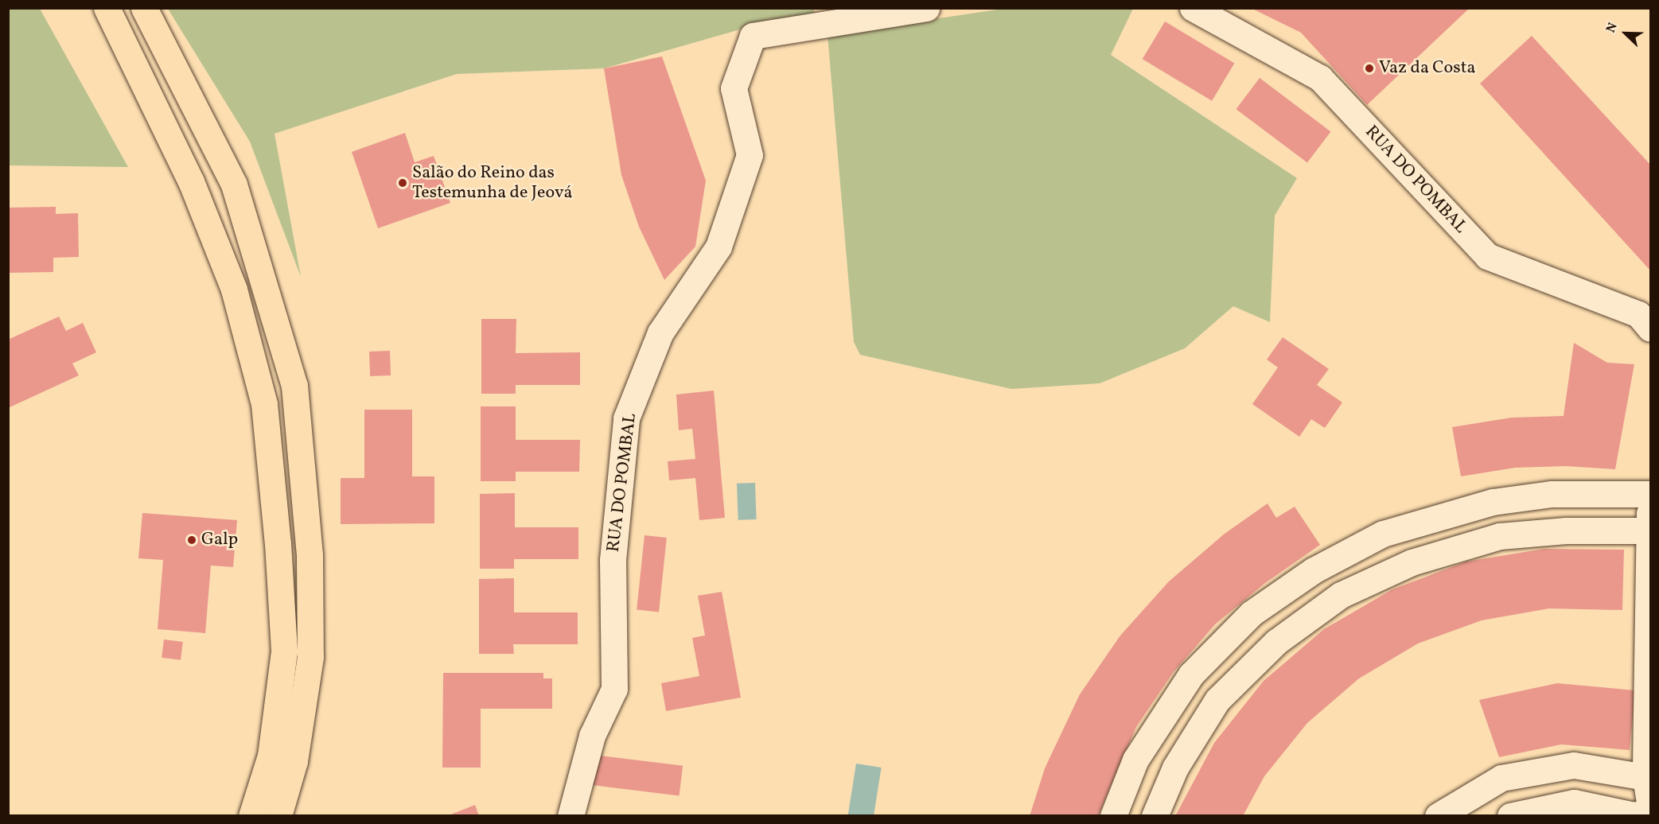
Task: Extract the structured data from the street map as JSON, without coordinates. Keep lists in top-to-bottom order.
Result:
{
  "streets": {
    "street": ["RUA DO POMBAL"]
  },
  "places": ["Vaz da Costa", "Salão do Reino das Testemunha de Jeová", "Galp"],
  "north": "top left"
}
